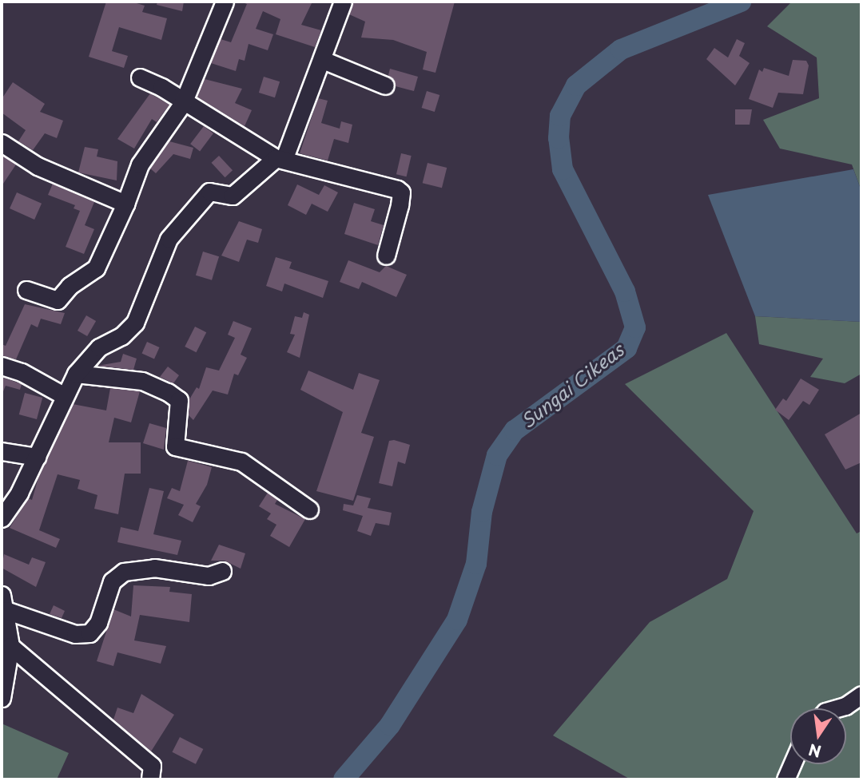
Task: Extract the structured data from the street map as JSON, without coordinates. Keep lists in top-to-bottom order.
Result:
{
  "water": ["Sungai Cikeas"],
  "north": "bottom"
}
